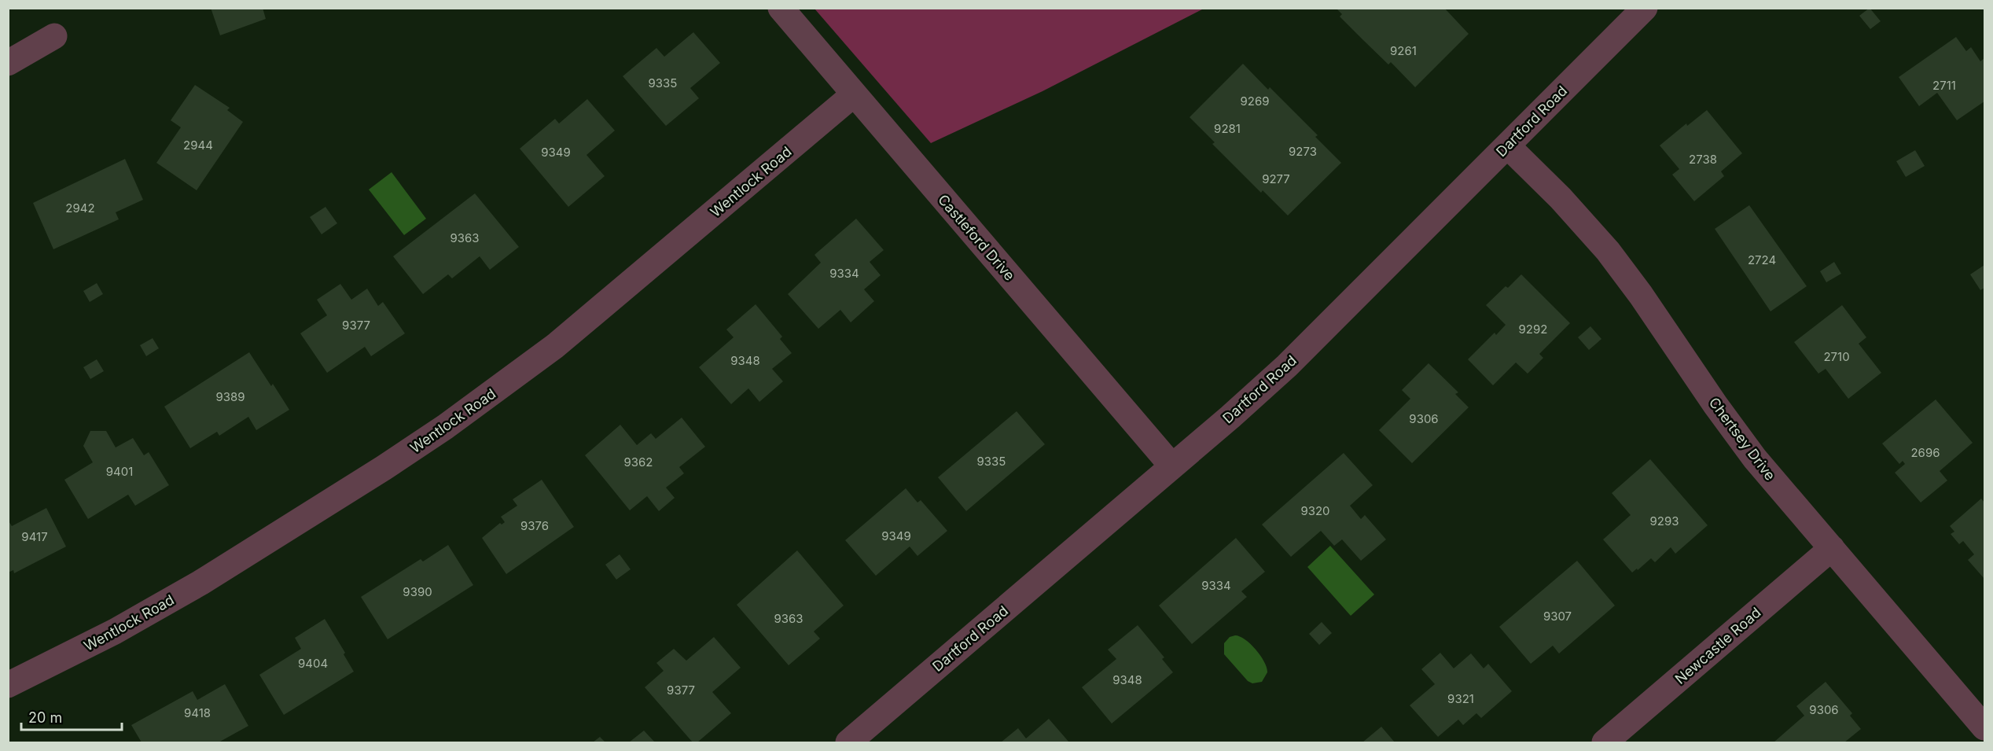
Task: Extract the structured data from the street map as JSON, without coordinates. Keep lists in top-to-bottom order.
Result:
{
  "streets": {
    "street": [
      "Dartford Road",
      "Wentlock Road",
      "Castleford Drive",
      "Chertsey Drive",
      "Newcastle Road"
    ]
  },
  "crossings": [
    ["Dartford Road", "Castleford Drive"],
    ["Dartford Road", "Chertsey Drive"],
    ["Wentlock Road", "Castleford Drive"],
    ["Chertsey Drive", "Newcastle Road"]
  ],
  "house_numbers": [
    "9261",
    "9335",
    "2711",
    "9269",
    "9281",
    "2944",
    "9273",
    "9349",
    "2738",
    "9277",
    "2942",
    "9363",
    "2724",
    "9334",
    "9377",
    "9292",
    "2710",
    "9348",
    "9389",
    "9306",
    "2696",
    "9335",
    "9362",
    "9401",
    "9320",
    "9293",
    "9376",
    "9349",
    "9417",
    "9334",
    "9390",
    "9307",
    "9363",
    "9404",
    "9348",
    "9377",
    "9321",
    "9306",
    "9418"
  ],
  "scale_bar": "20 m"
}
